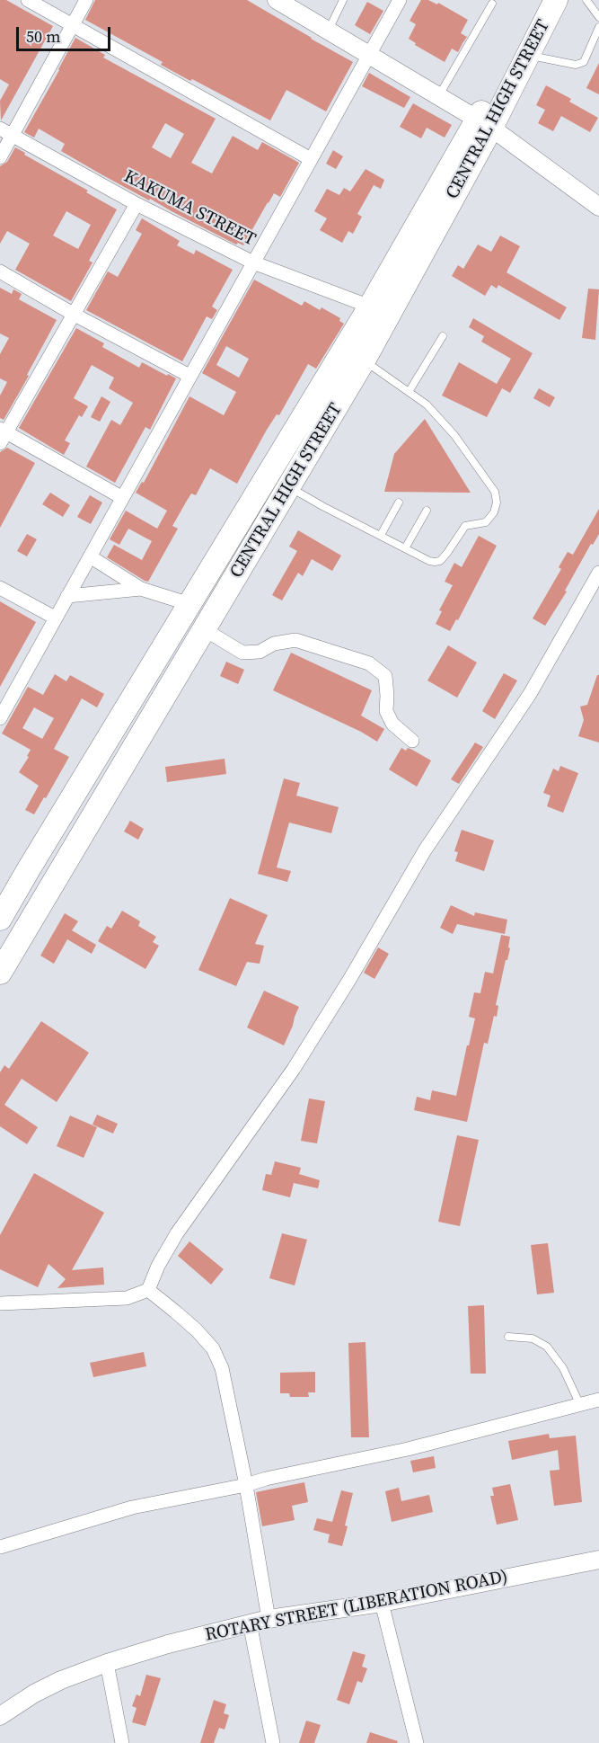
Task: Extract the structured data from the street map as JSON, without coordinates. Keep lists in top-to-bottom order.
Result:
{
  "streets": {
    "highway": ["CENTRAL HIGH STREET"],
    "street": ["KAKUMA STREET", "ROTARY STREET (LIBERATION ROAD)"]
  },
  "crossings": [
    ["CENTRAL HIGH STREET", "KAKUMA STREET"]
  ],
  "scale_bar": "50 m"
}
